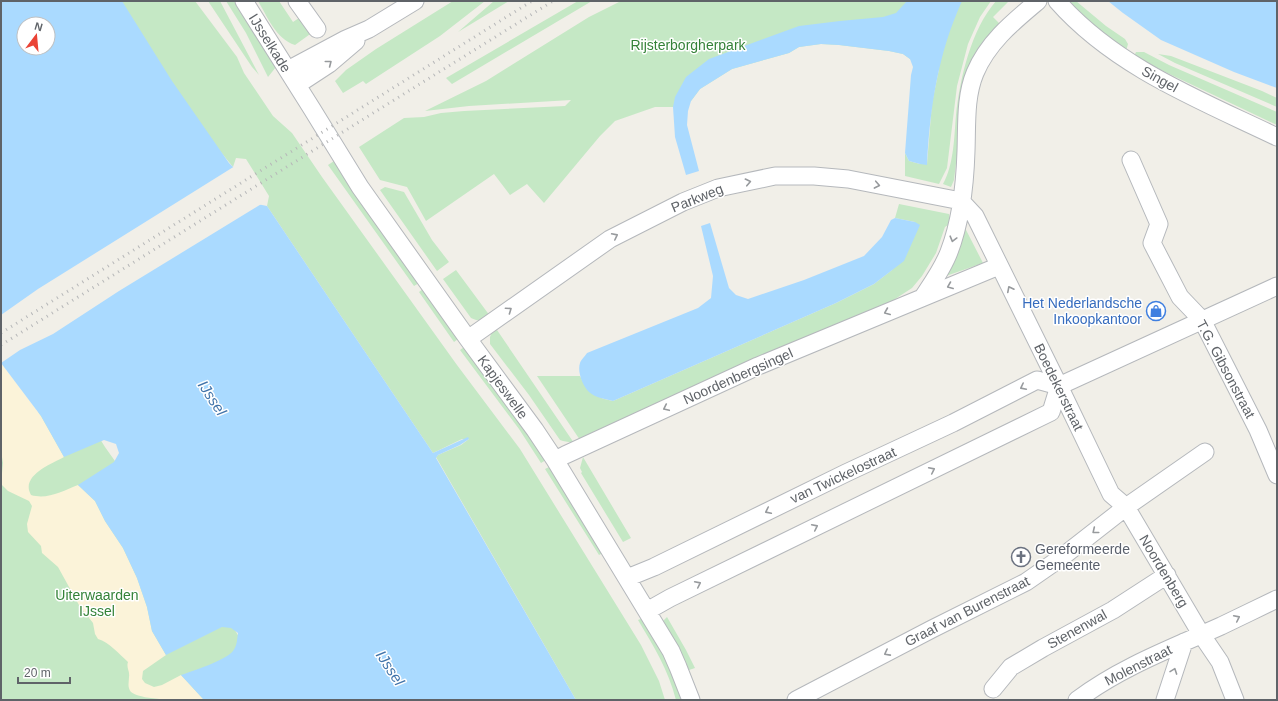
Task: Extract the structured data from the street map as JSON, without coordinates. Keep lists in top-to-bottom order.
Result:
{
  "streets": {
    "street": [
      "IJsselkade",
      "Singel",
      "Parkweg",
      "T.G. Gibsonstraat",
      "Noordenbergsingel",
      "Kapjeswelle",
      "Boedekerstraat",
      "van Twickelostraat",
      "Noordenberg",
      "Graaf van Burenstraat",
      "Stenenwal",
      "Molenstraat"
    ]
  },
  "crossings": [
    ["IJsselkade", "Kapjeswelle"],
    ["Parkweg", "Kapjeswelle"],
    ["Parkweg", "Boedekerstraat"],
    ["Noordenbergsingel", "Kapjeswelle"],
    ["Noordenbergsingel", "Boedekerstraat"],
    ["Kapjeswelle", "van Twickelostraat"],
    ["Boedekerstraat", "van Twickelostraat"],
    ["Boedekerstraat", "Noordenberg"],
    ["Boedekerstraat", "Graaf van Burenstraat"],
    ["Noordenberg", "Graaf van Burenstraat"],
    ["Noordenberg", "Stenenwal"],
    ["Noordenberg", "Molenstraat"]
  ],
  "one_way": [
    "Parkweg",
    "Noordenbergsingel",
    "Boedekerstraat",
    "Molenstraat"
  ],
  "water": ["IJssel"],
  "parks": ["Rijsterborgherpark", "Uiterwaarden IJssel"],
  "places": {
    "shop": ["Het Nederlandsche Inkoopkantoor"],
    "church": ["Gereformeerde Gemeente"]
  },
  "scale_bar": "20 m",
  "north": "top"
}
